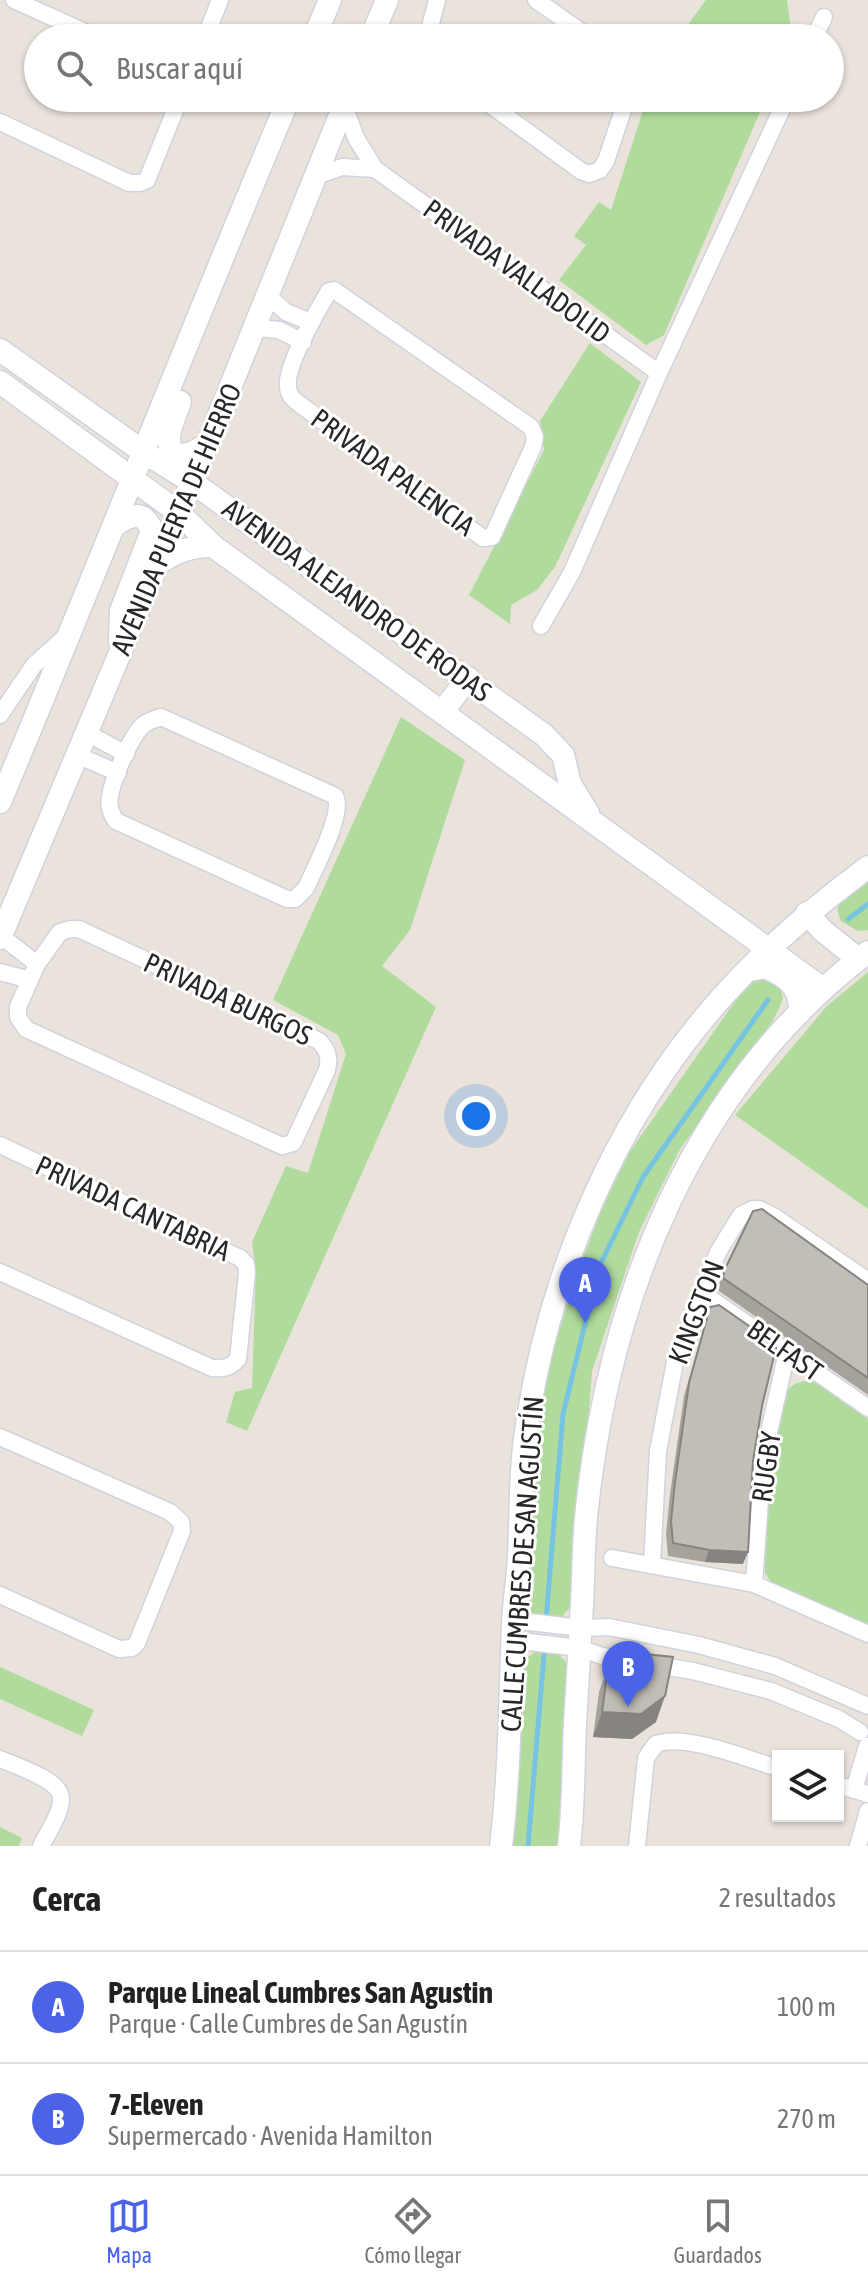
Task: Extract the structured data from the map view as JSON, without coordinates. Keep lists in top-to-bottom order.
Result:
{
  "streets": {
    "street": [
      "PRIVADA VALLADOLID",
      "PRIVADA PALENCIA",
      "AVENIDA PUERTA DE HIERRO",
      "AVENIDA ALEJANDRO DE RODAS",
      "PRIVADA BURGOS",
      "PRIVADA CANTABRIA",
      "KINGSTON",
      "BELFAST",
      "RUGBY",
      "CALLE CUMBRES DE SAN AGUSTÍN"
    ]
  },
  "crossings": [
    ["AVENIDA PUERTA DE HIERRO", "AVENIDA ALEJANDRO DE RODAS"],
    ["AVENIDA ALEJANDRO DE RODAS", "CALLE CUMBRES DE SAN AGUSTÍN"],
    ["KINGSTON", "BELFAST"],
    ["BELFAST", "RUGBY"]
  ],
  "page": {
    "search": "Buscar aquí",
    "pins": ["A", "B"],
    "heading": ["Cerca", "2 resultados"],
    "list": [
      {
        "mark": "A",
        "name": "Parque Lineal Cumbres San Agustin",
        "note": "Parque · Calle Cumbres de San Agustín",
        "value": "100 m"
      },
      {
        "mark": "B",
        "name": "7-Eleven",
        "note": "Supermercado · Avenida Hamilton",
        "value": "270 m"
      }
    ],
    "nav": ["Mapa", "Cómo llegar", "Guardados"]
  }
}
